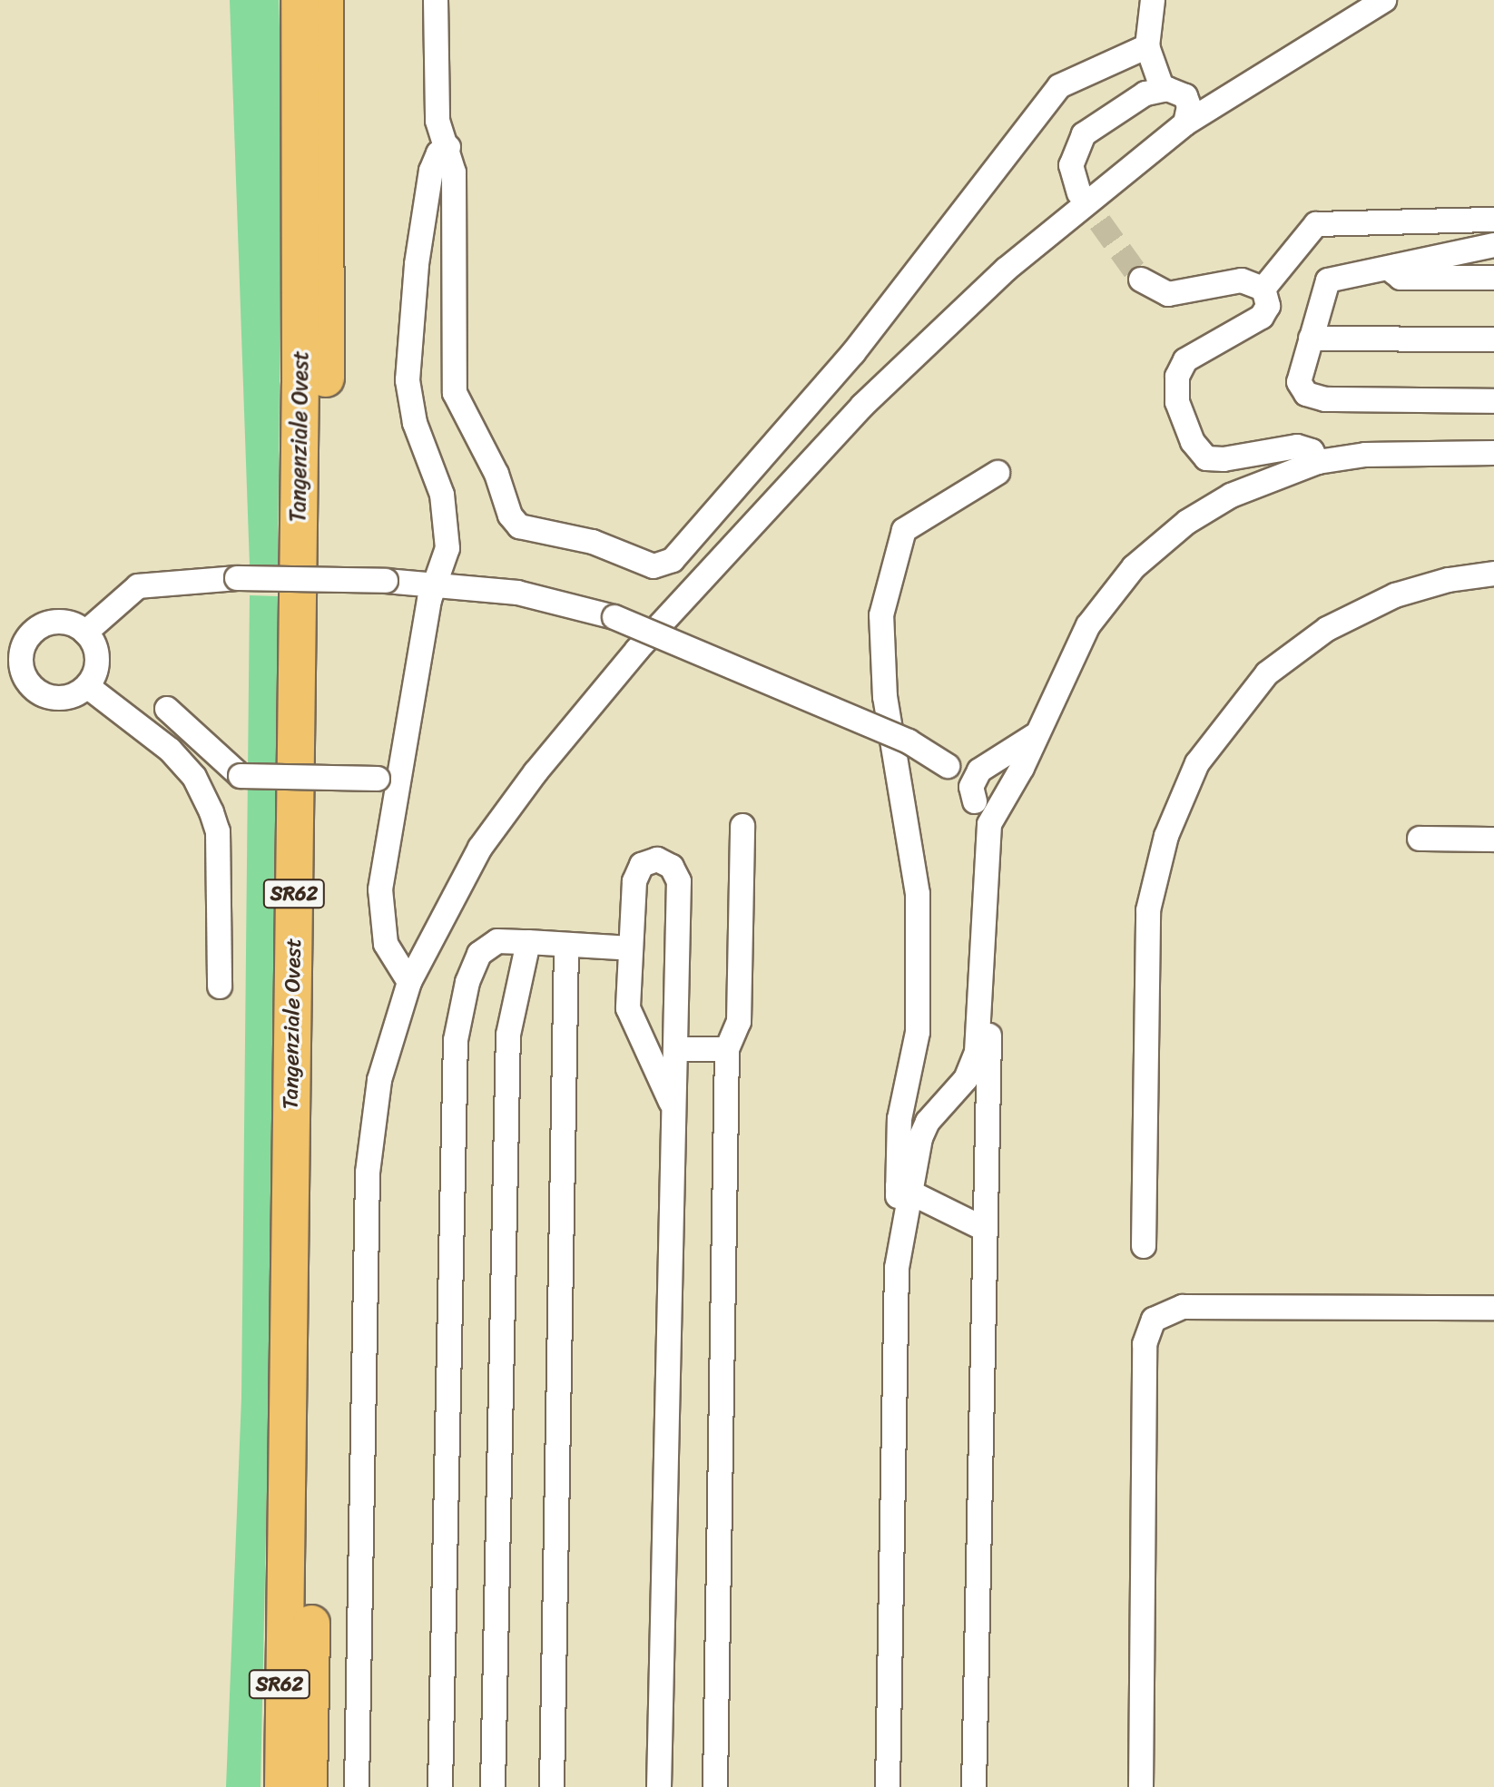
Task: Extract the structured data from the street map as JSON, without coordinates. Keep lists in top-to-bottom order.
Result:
{
  "streets": {
    "highway": ["Tangenziale Ovest", "SR62"]
  },
  "crossings": [
    ["Tangenziale Ovest", "SR62"]
  ]
}
